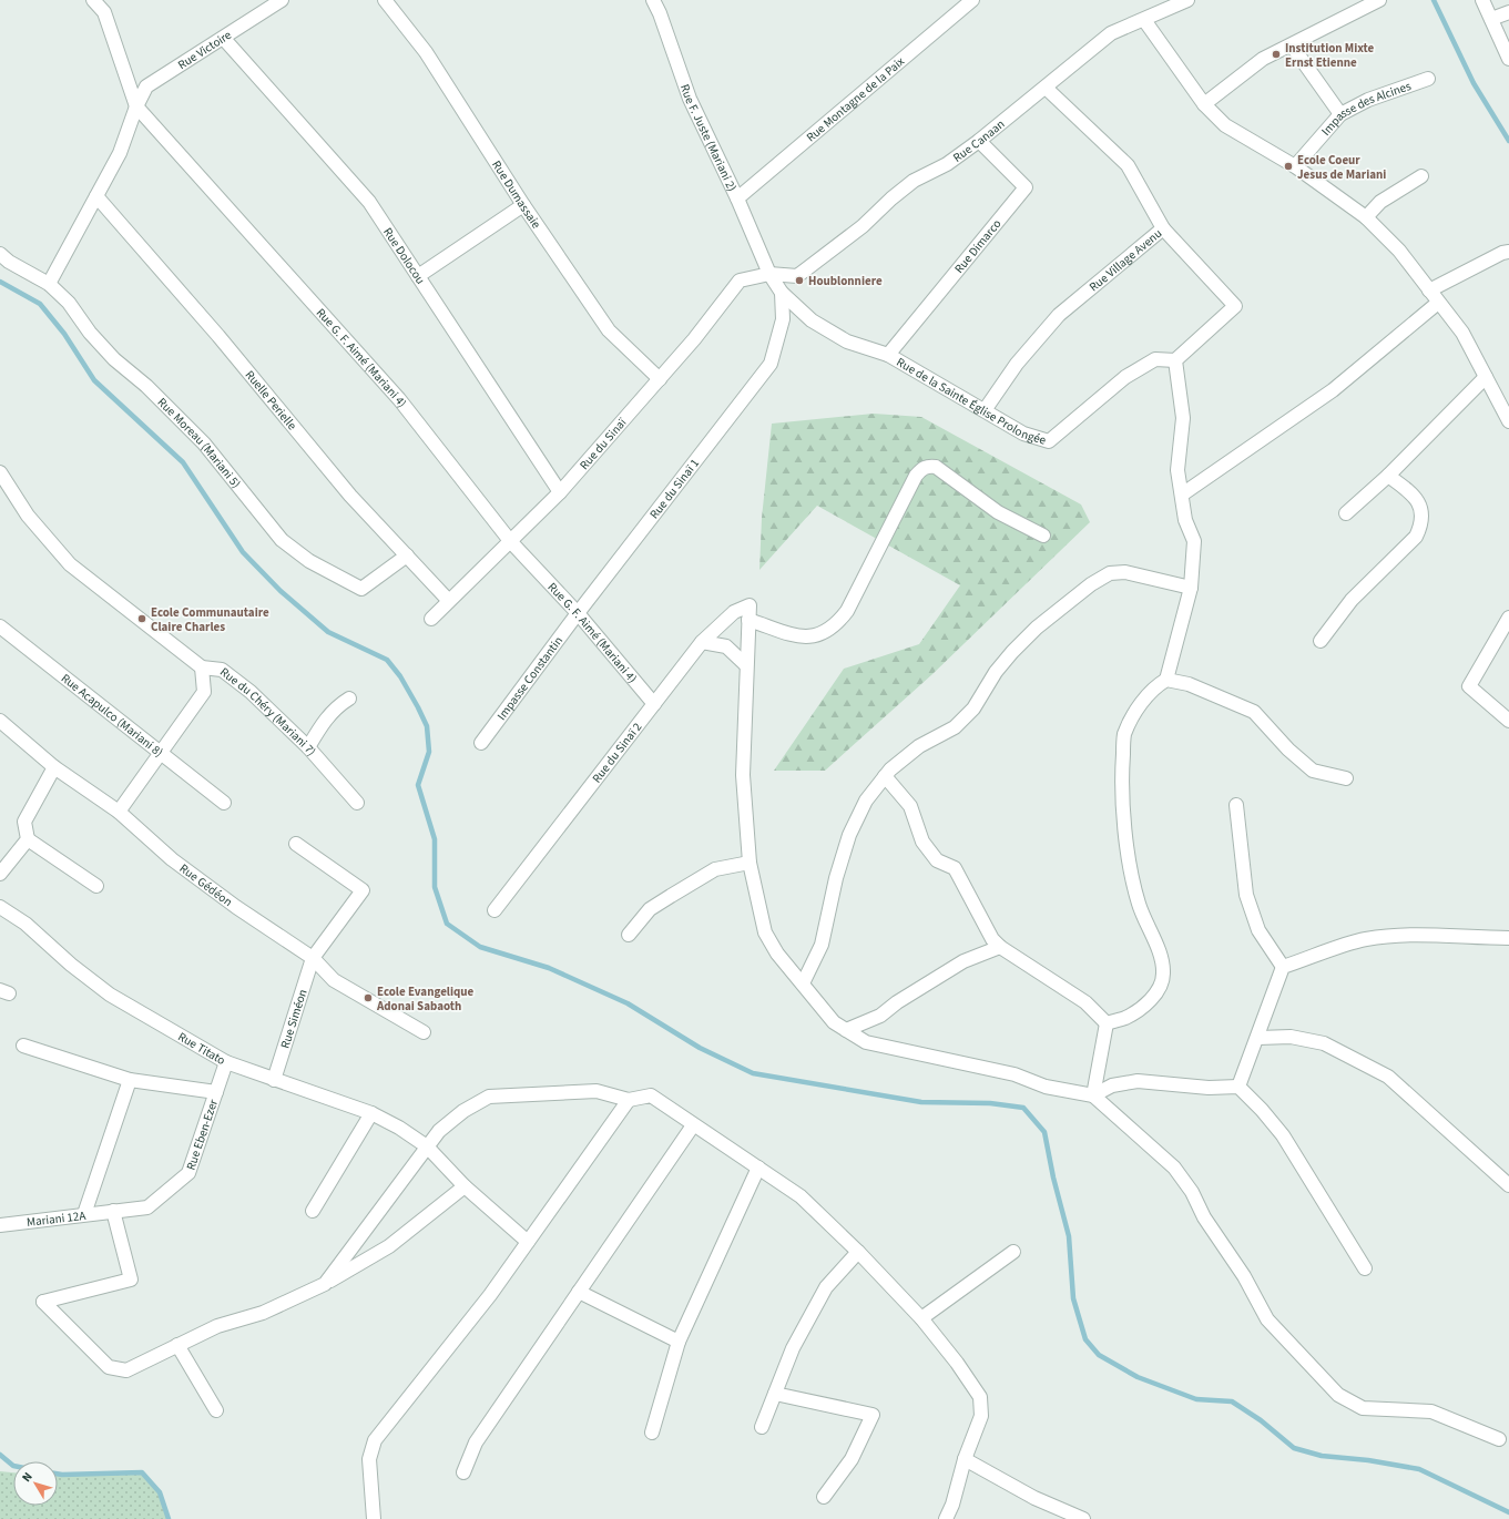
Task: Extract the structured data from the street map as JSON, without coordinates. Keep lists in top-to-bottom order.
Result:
{
  "streets": {
    "street": [
      "Rue Victoire",
      "Rue Montagne de la Paix",
      "Impasse des Alcines",
      "Rue F. Juste (Mariani 2)",
      "Rue Canaan",
      "Rue Dumassaie",
      "Rue Dimarco",
      "Rue Dolocou",
      "Rue Village Avenu",
      "Rue G. F. Aimé (Mariani 4)",
      "Rue de la Sainte Église Prolongée",
      "Ruelle Perielle",
      "Rue Moreau (Mariani 5)",
      "Rue du Sinaï",
      "Rue du Sinaï 1",
      "Impasse Constantin",
      "Rue Acapulco (Mariani 8)",
      "Rue du Chéry (Mariani 7)",
      "Rue du Sinaï 2",
      "Rue Gédéon",
      "Rue Siméon",
      "Rue Titato",
      "Rue Eben-Ezer",
      "Mariani 12A"
    ]
  },
  "crossings": [
    ["Rue Victoire", "Rue Dolocou"],
    ["Rue Victoire", "Rue G. F. Aimé (Mariani 4)"],
    ["Rue Victoire", "Ruelle Perielle"],
    ["Rue Victoire", "Rue Moreau (Mariani 5)"],
    ["Rue Montagne de la Paix", "Rue F. Juste (Mariani 2)"],
    ["Rue F. Juste (Mariani 2)", "Rue Canaan"],
    ["Rue F. Juste (Mariani 2)", "Rue de la Sainte Église Prolongée"],
    ["Rue F. Juste (Mariani 2)", "Rue du Sinaï"],
    ["Rue Canaan", "Rue Dimarco"],
    ["Rue Canaan", "Rue Village Avenu"],
    ["Rue Canaan", "Rue de la Sainte Église Prolongée"],
    ["Rue Canaan", "Rue du Sinaï"],
    ["Rue Dumassaie", "Rue du Sinaï"],
    ["Rue Dimarco", "Rue de la Sainte Église Prolongée"],
    ["Rue Dolocou", "Rue du Sinaï"],
    ["Rue Village Avenu", "Rue de la Sainte Église Prolongée"],
    ["Rue G. F. Aimé (Mariani 4)", "Rue du Sinaï"],
    ["Rue G. F. Aimé (Mariani 4)", "Rue du Sinaï 1"],
    ["Rue G. F. Aimé (Mariani 4)", "Impasse Constantin"],
    ["Rue G. F. Aimé (Mariani 4)", "Rue du Sinaï 2"],
    ["Rue de la Sainte Église Prolongée", "Rue du Sinaï"],
    ["Rue de la Sainte Église Prolongée", "Rue du Sinaï 1"],
    ["Ruelle Perielle", "Rue Moreau (Mariani 5)"],
    ["Ruelle Perielle", "Rue du Sinaï"],
    ["Rue du Sinaï 1", "Impasse Constantin"],
    ["Rue Gédéon", "Rue Siméon"],
    ["Rue Siméon", "Rue Titato"],
    ["Rue Titato", "Rue Eben-Ezer"],
    ["Rue Eben-Ezer", "Mariani 12A"]
  ],
  "places": [
    "Institution Mixte Ernst Etienne",
    "Ecole Coeur Jesus de Mariani",
    "Houblonniere",
    "Ecole Communautaire Claire Charles",
    "Ecole Evangelique Adonai Sabaoth"
  ],
  "north": "top left"
}
